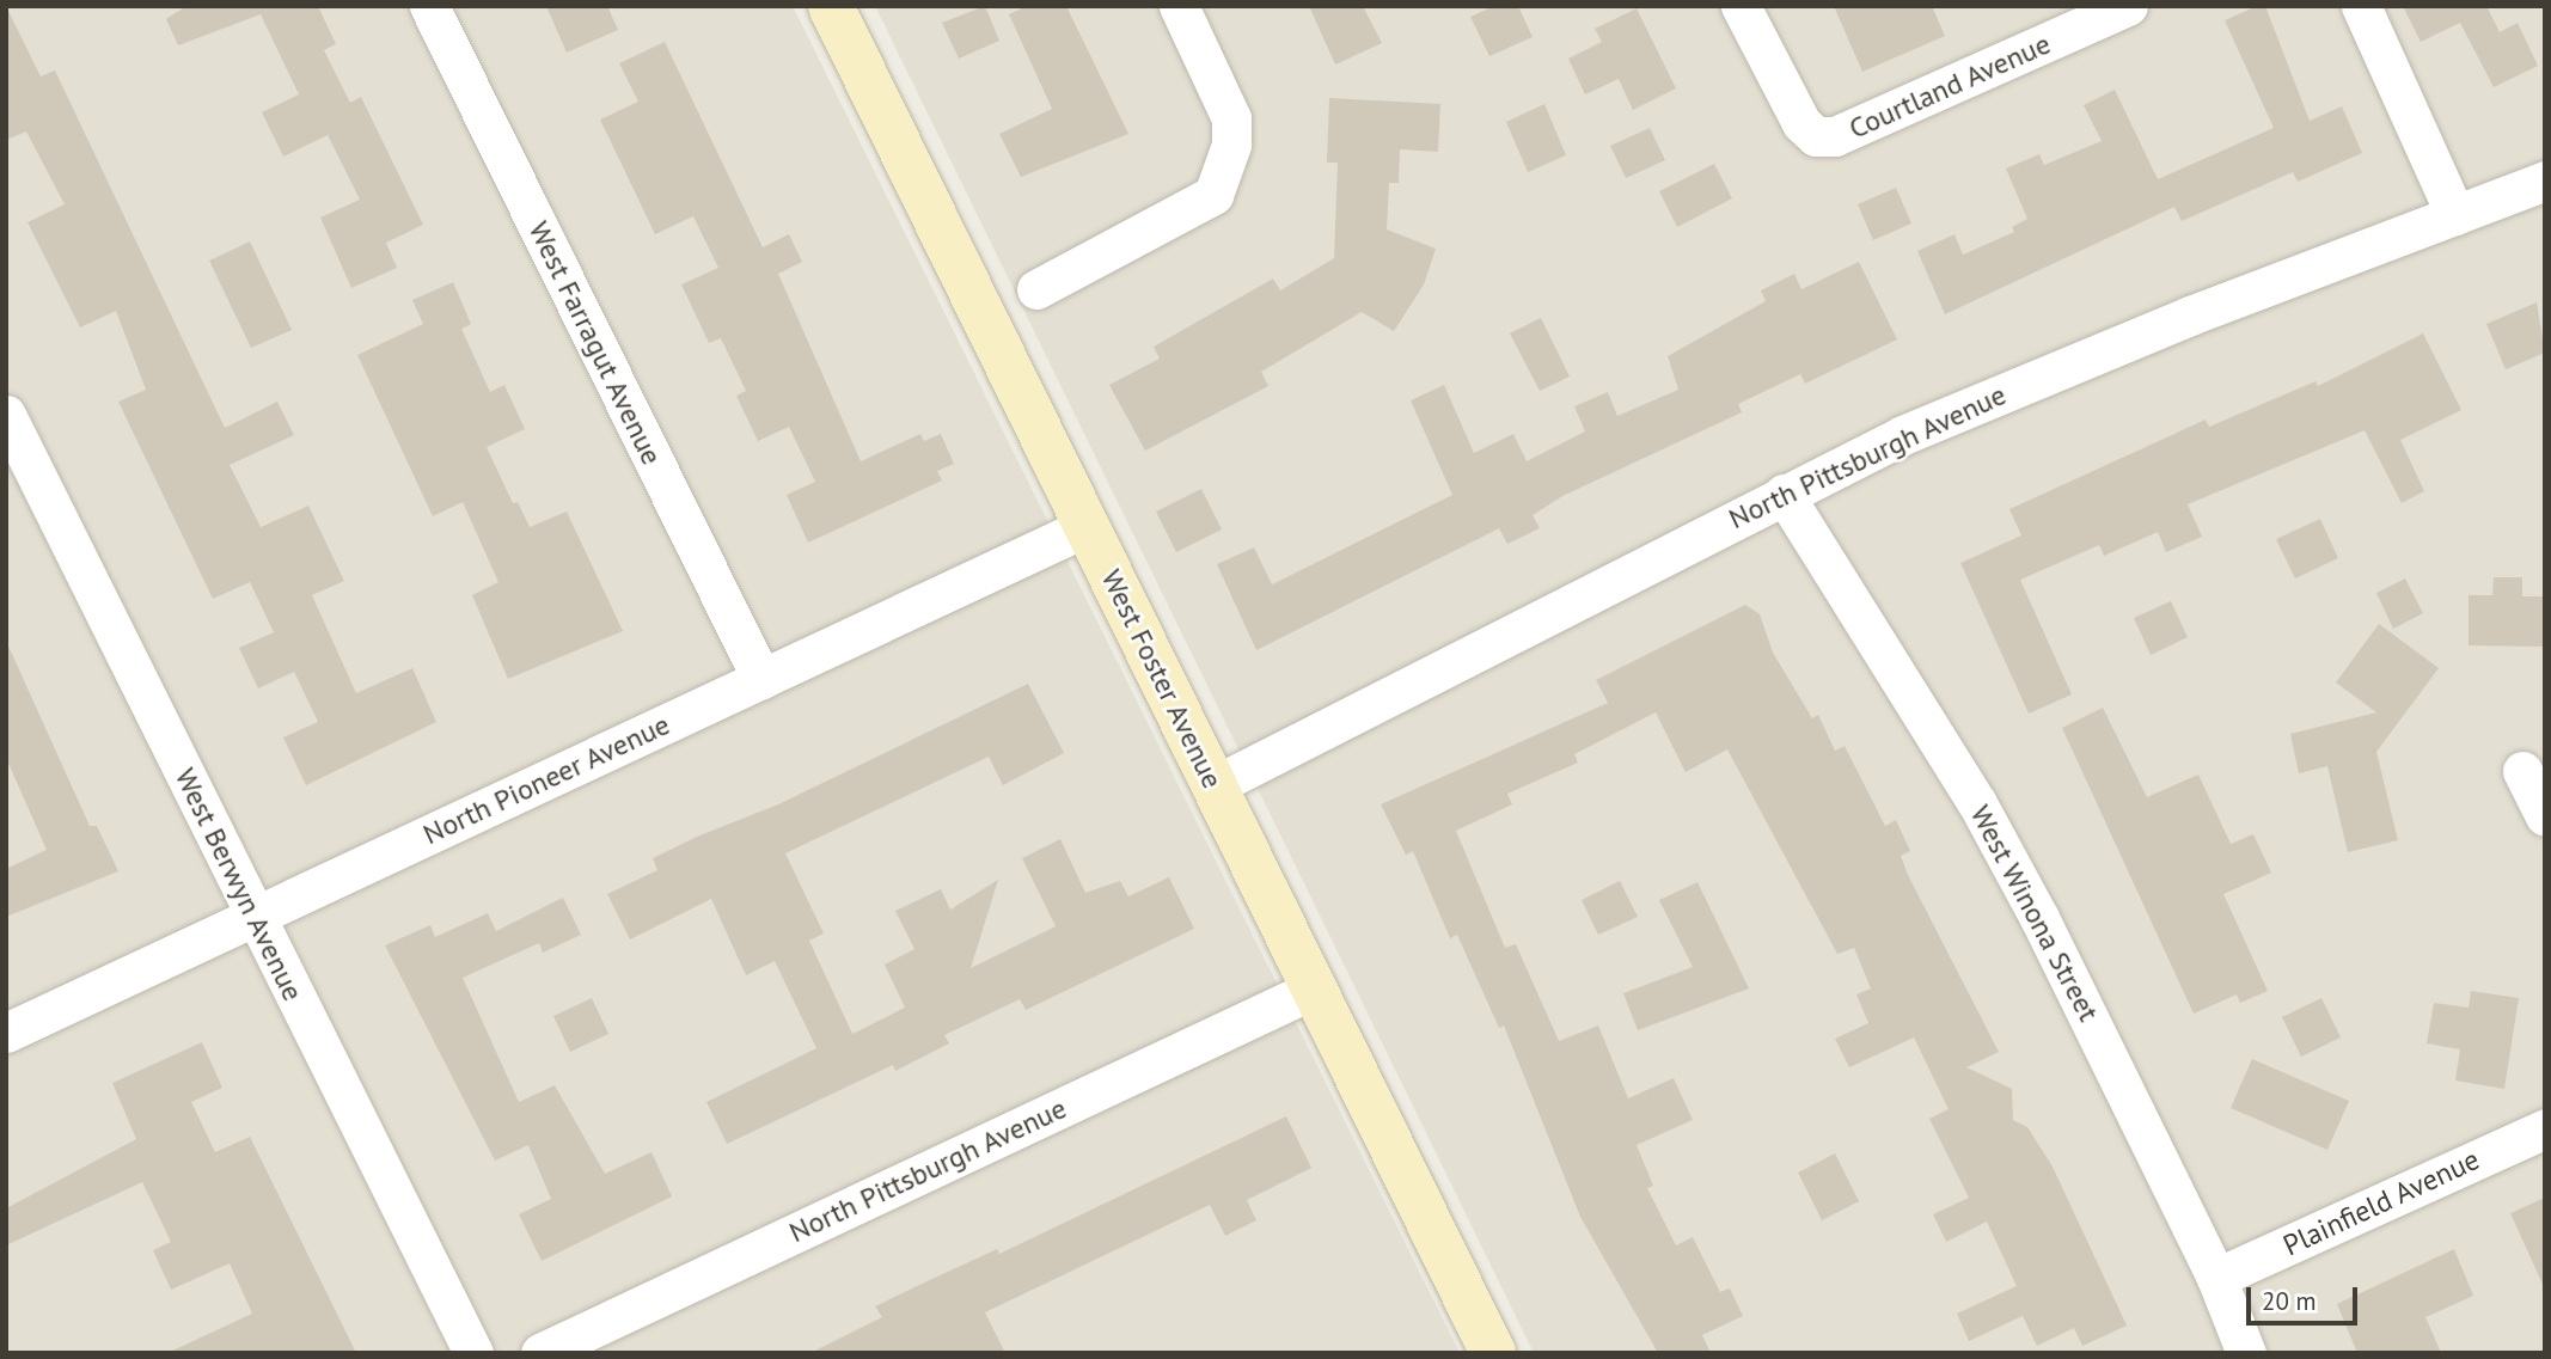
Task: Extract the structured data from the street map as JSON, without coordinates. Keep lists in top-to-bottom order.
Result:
{
  "streets": {
    "street": [
      "Courtland Avenue",
      "West Farragut Avenue",
      "North Pittsburgh Avenue",
      "West Foster Avenue",
      "North Pioneer Avenue",
      "West Berwyn Avenue",
      "West Winona Street",
      "Plainfield Avenue"
    ]
  },
  "crossings": [
    ["West Farragut Avenue", "North Pioneer Avenue"],
    ["North Pittsburgh Avenue", "West Foster Avenue"],
    ["North Pittsburgh Avenue", "West Winona Street"],
    ["West Foster Avenue", "North Pioneer Avenue"],
    ["North Pioneer Avenue", "West Berwyn Avenue"],
    ["West Winona Street", "Plainfield Avenue"]
  ],
  "scale_bar": "20 m"
}
